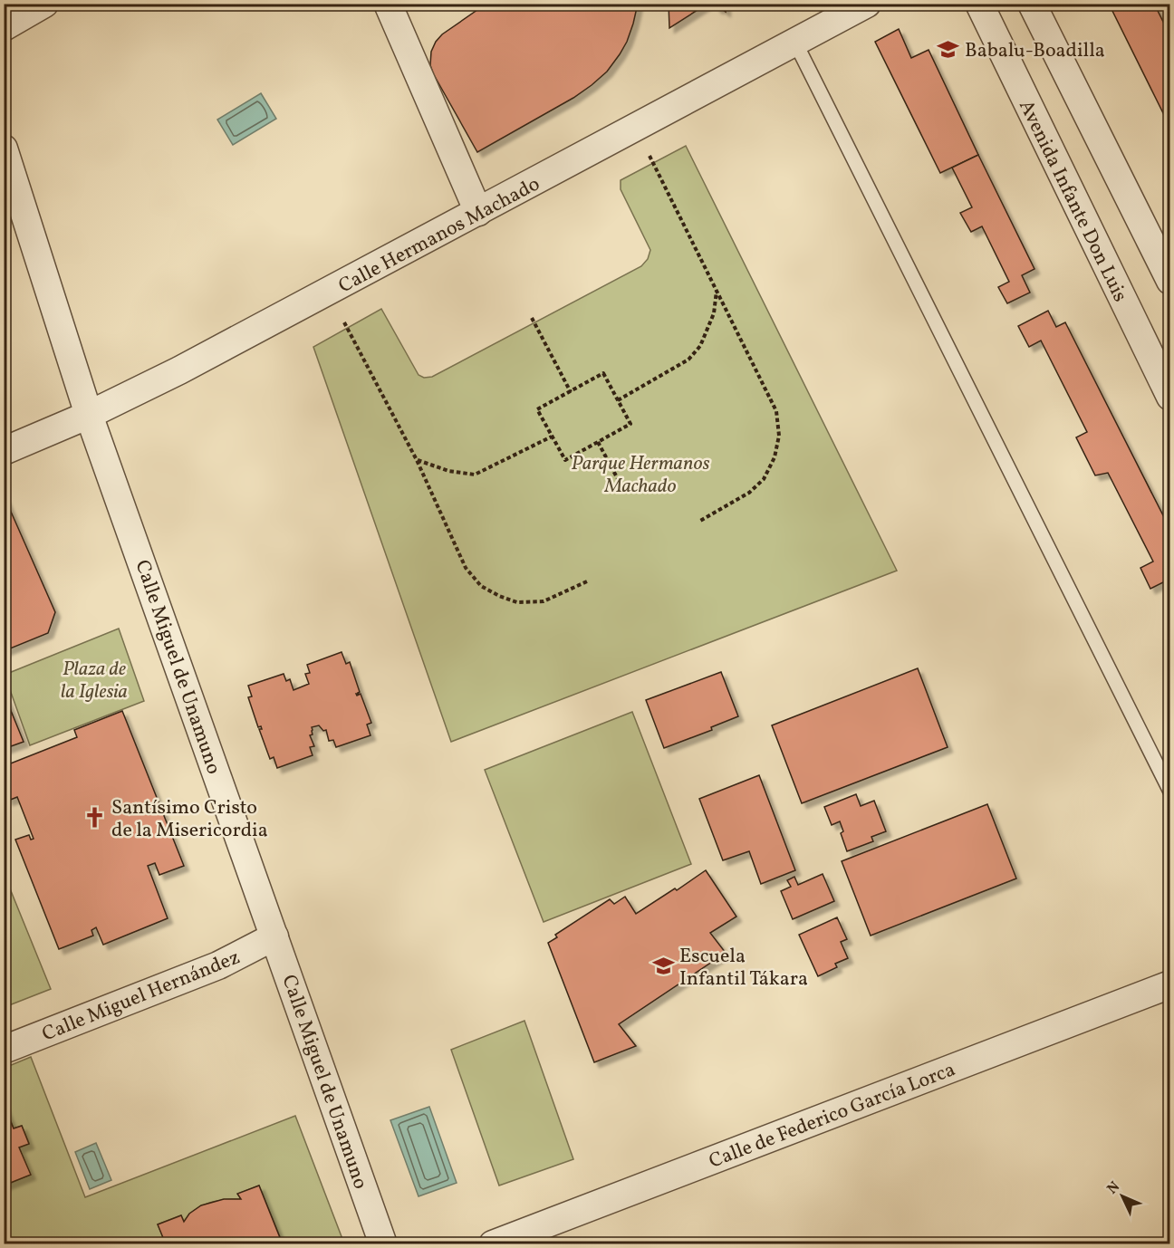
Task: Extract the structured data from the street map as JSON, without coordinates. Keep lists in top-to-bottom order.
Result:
{
  "streets": {
    "street": [
      "Avenida Infante Don Luis",
      "Calle Hermanos Machado",
      "Calle Miguel de Unamuno",
      "Calle Miguel Hernández",
      "Calle de Federico García Lorca"
    ]
  },
  "crossings": [
    ["Calle Hermanos Machado", "Calle Miguel de Unamuno"],
    ["Calle Miguel de Unamuno", "Calle Miguel Hernández"]
  ],
  "parks": ["Parque Hermanos Machado", "Plaza de la Iglesia"],
  "places": {
    "school or university": ["Babalu-Boadilla", "Escuela Infantil Tákara"],
    "church": ["Santísimo Cristo de la Misericordia"]
  },
  "north": "top left"
}
